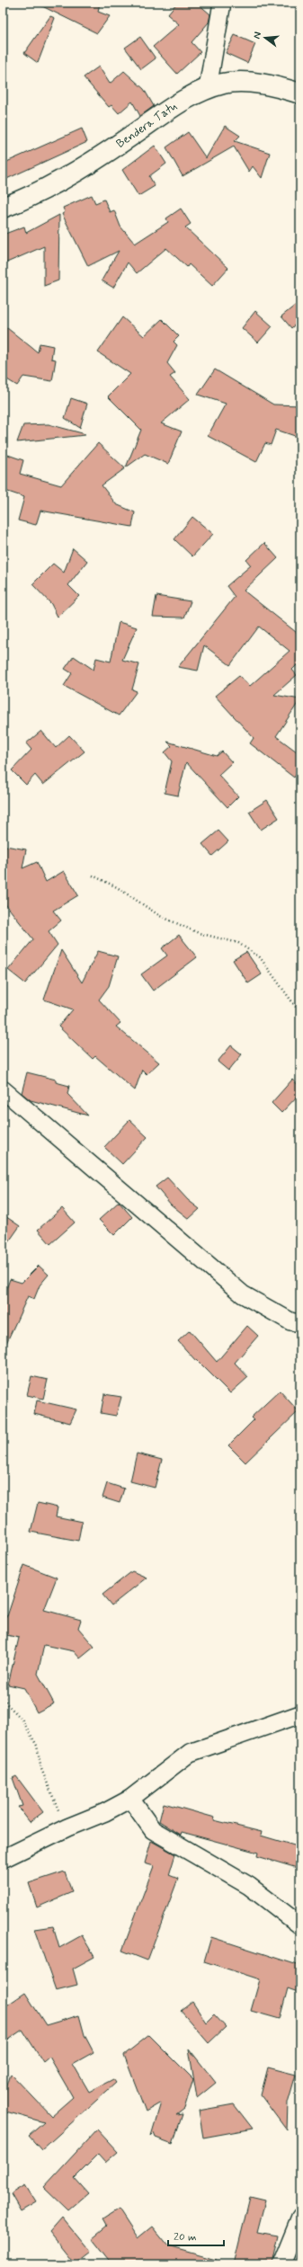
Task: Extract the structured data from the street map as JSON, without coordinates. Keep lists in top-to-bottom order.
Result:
{
  "streets": {
    "main road": ["Bendera Tatu"]
  },
  "scale_bar": "20 m",
  "north": "left"
}
